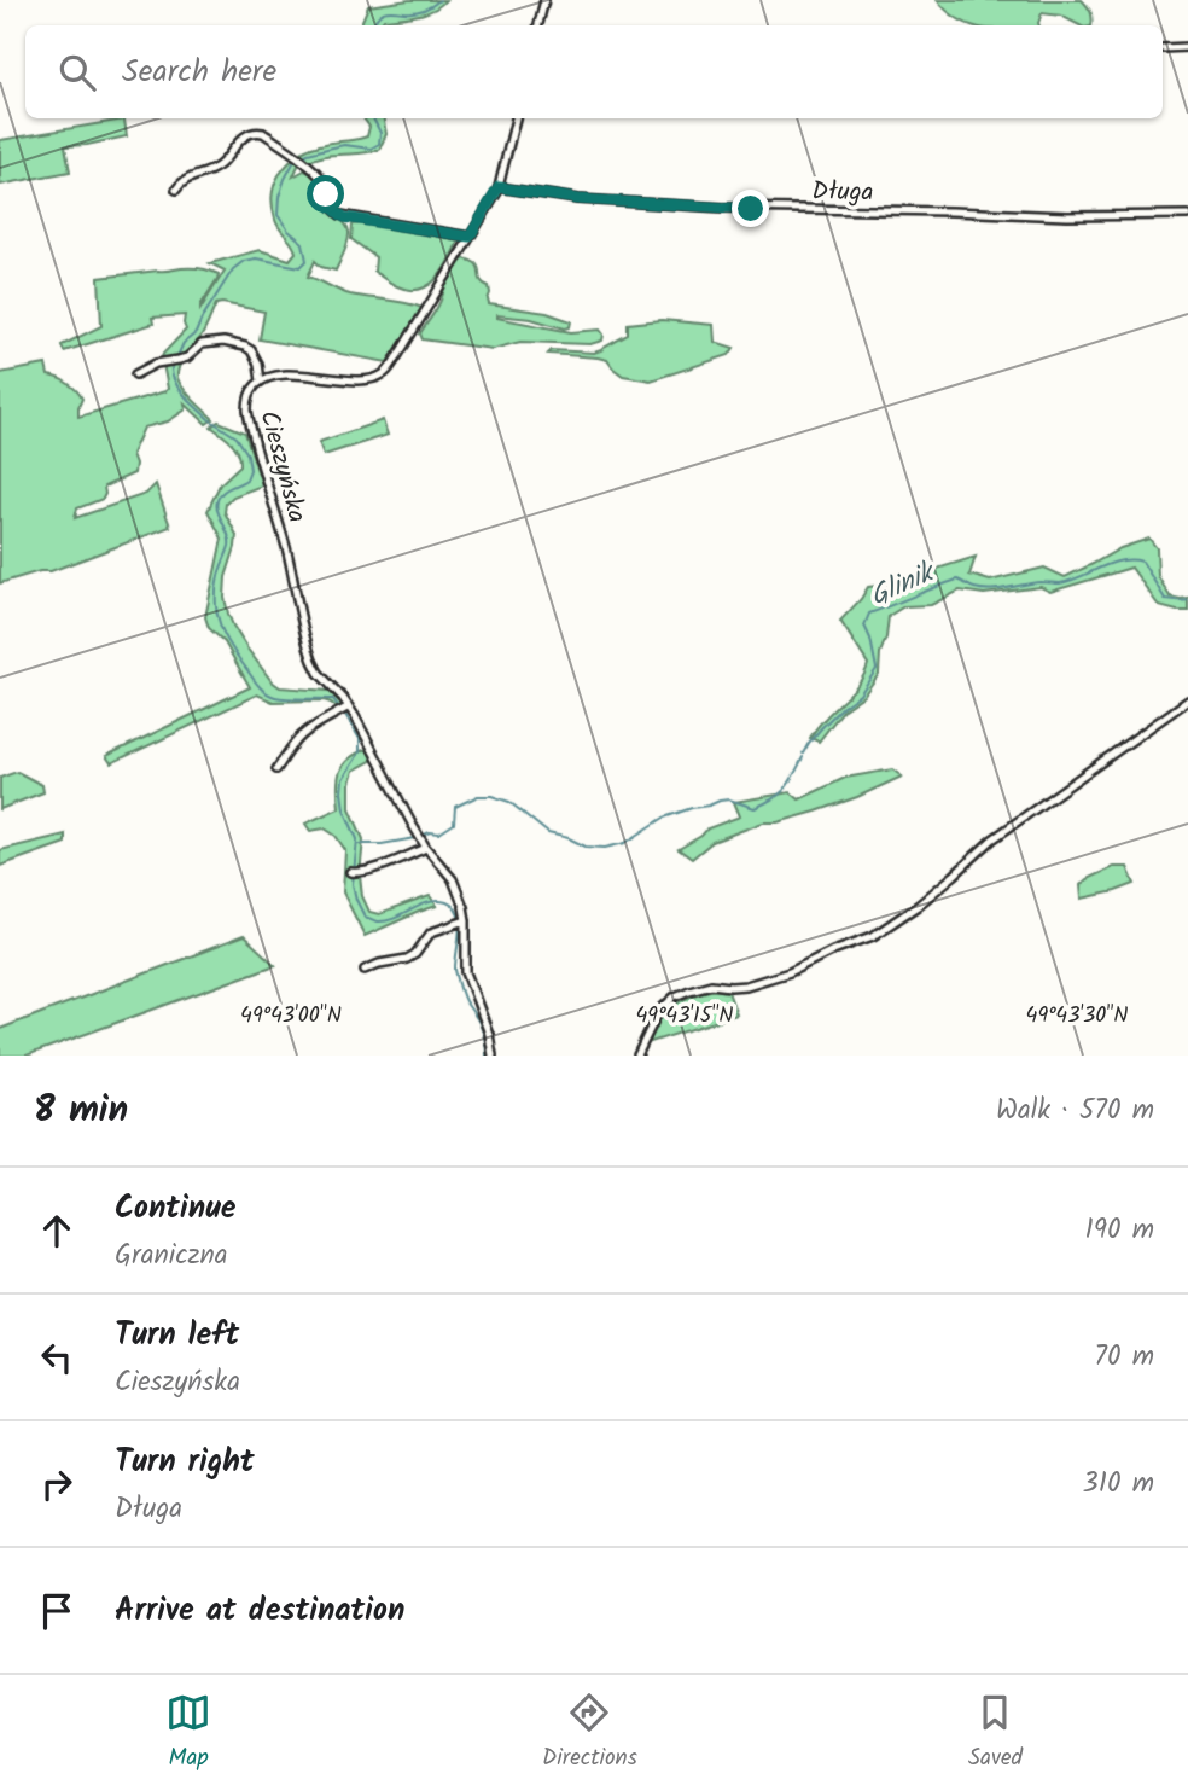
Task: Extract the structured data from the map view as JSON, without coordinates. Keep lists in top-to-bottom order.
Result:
{
  "streets": {
    "street": ["Długa", "Cieszyńska"]
  },
  "crossings": [
    ["Długa", "Cieszyńska"]
  ],
  "water": ["Glinik"],
  "page": {
    "search": "Search here",
    "heading": ["8 min", "Walk · 570 m"],
    "list": [
      ["Continue", "Graniczna", "190 m"],
      ["Turn left", "Cieszyńska", "70 m"],
      ["Turn right", "Długa", "310 m"],
      "Arrive at destination"
    ],
    "nav": ["Map", "Directions", "Saved"]
  },
  "coordinates": ["49°43'00\"N", "49°43'15\"N", "49°43'30\"N"]
}
